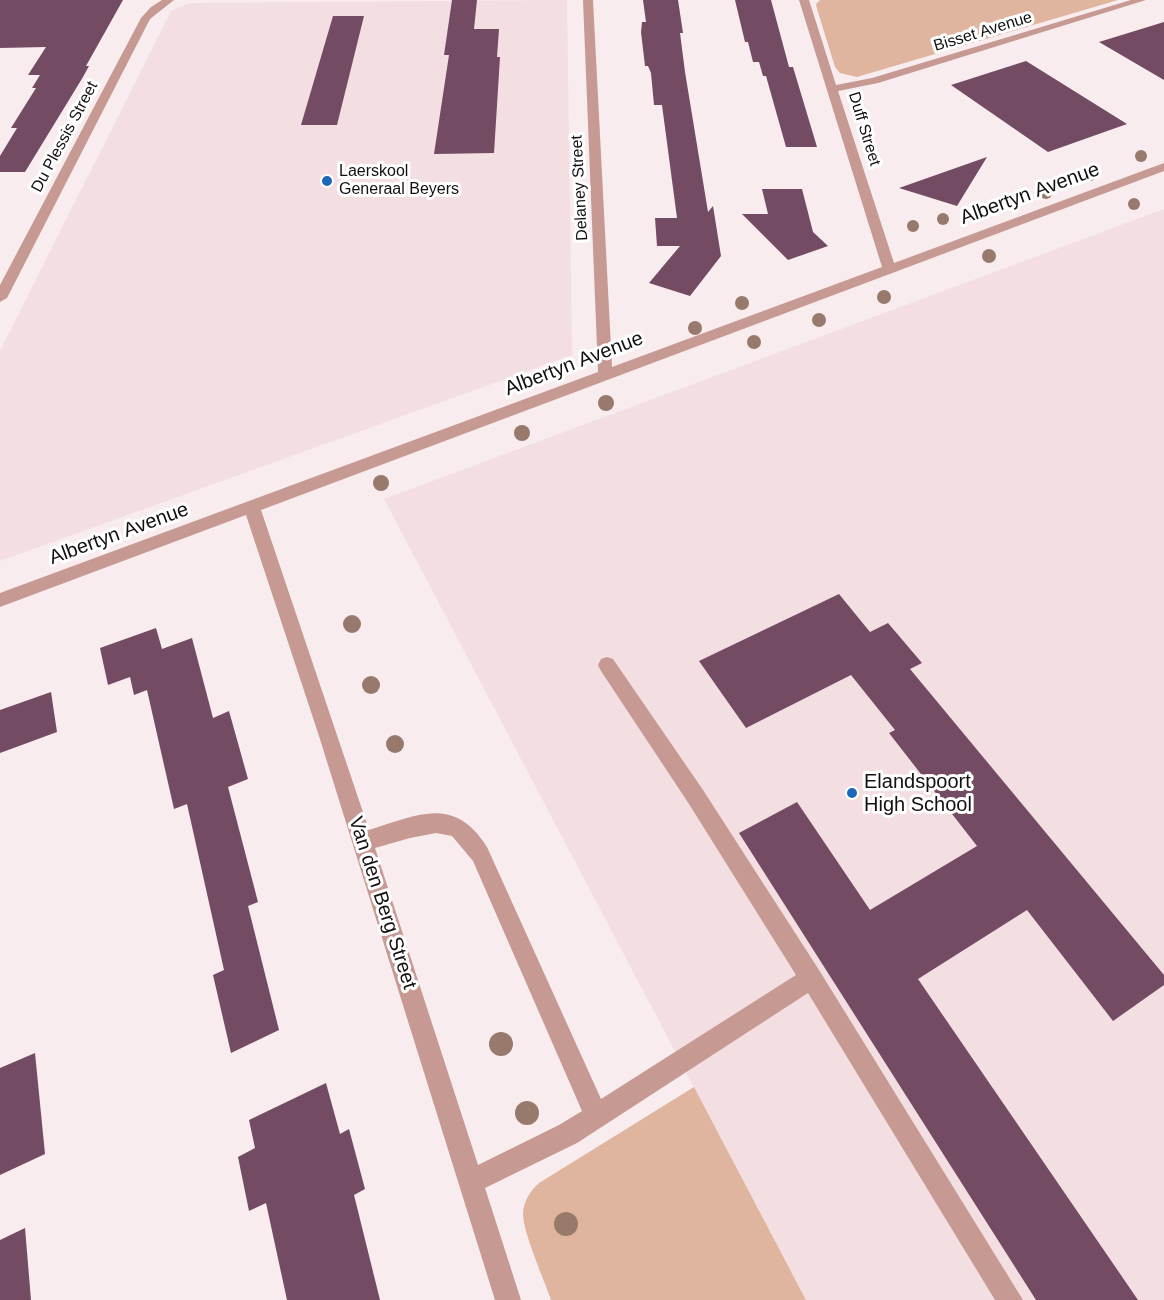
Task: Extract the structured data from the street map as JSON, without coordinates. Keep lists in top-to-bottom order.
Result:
{
  "streets": {
    "street": [
      "Bisset Avenue",
      "Duff Street",
      "Du Plessis Street",
      "Delaney Street",
      "Albertyn Avenue",
      "Van den Berg Street"
    ]
  },
  "crossings": [
    ["Bisset Avenue", "Duff Street"],
    ["Duff Street", "Albertyn Avenue"],
    ["Delaney Street", "Albertyn Avenue"],
    ["Albertyn Avenue", "Van den Berg Street"]
  ],
  "places": ["Laerskool Generaal Beyers", "Elandspoort High School"]
}
